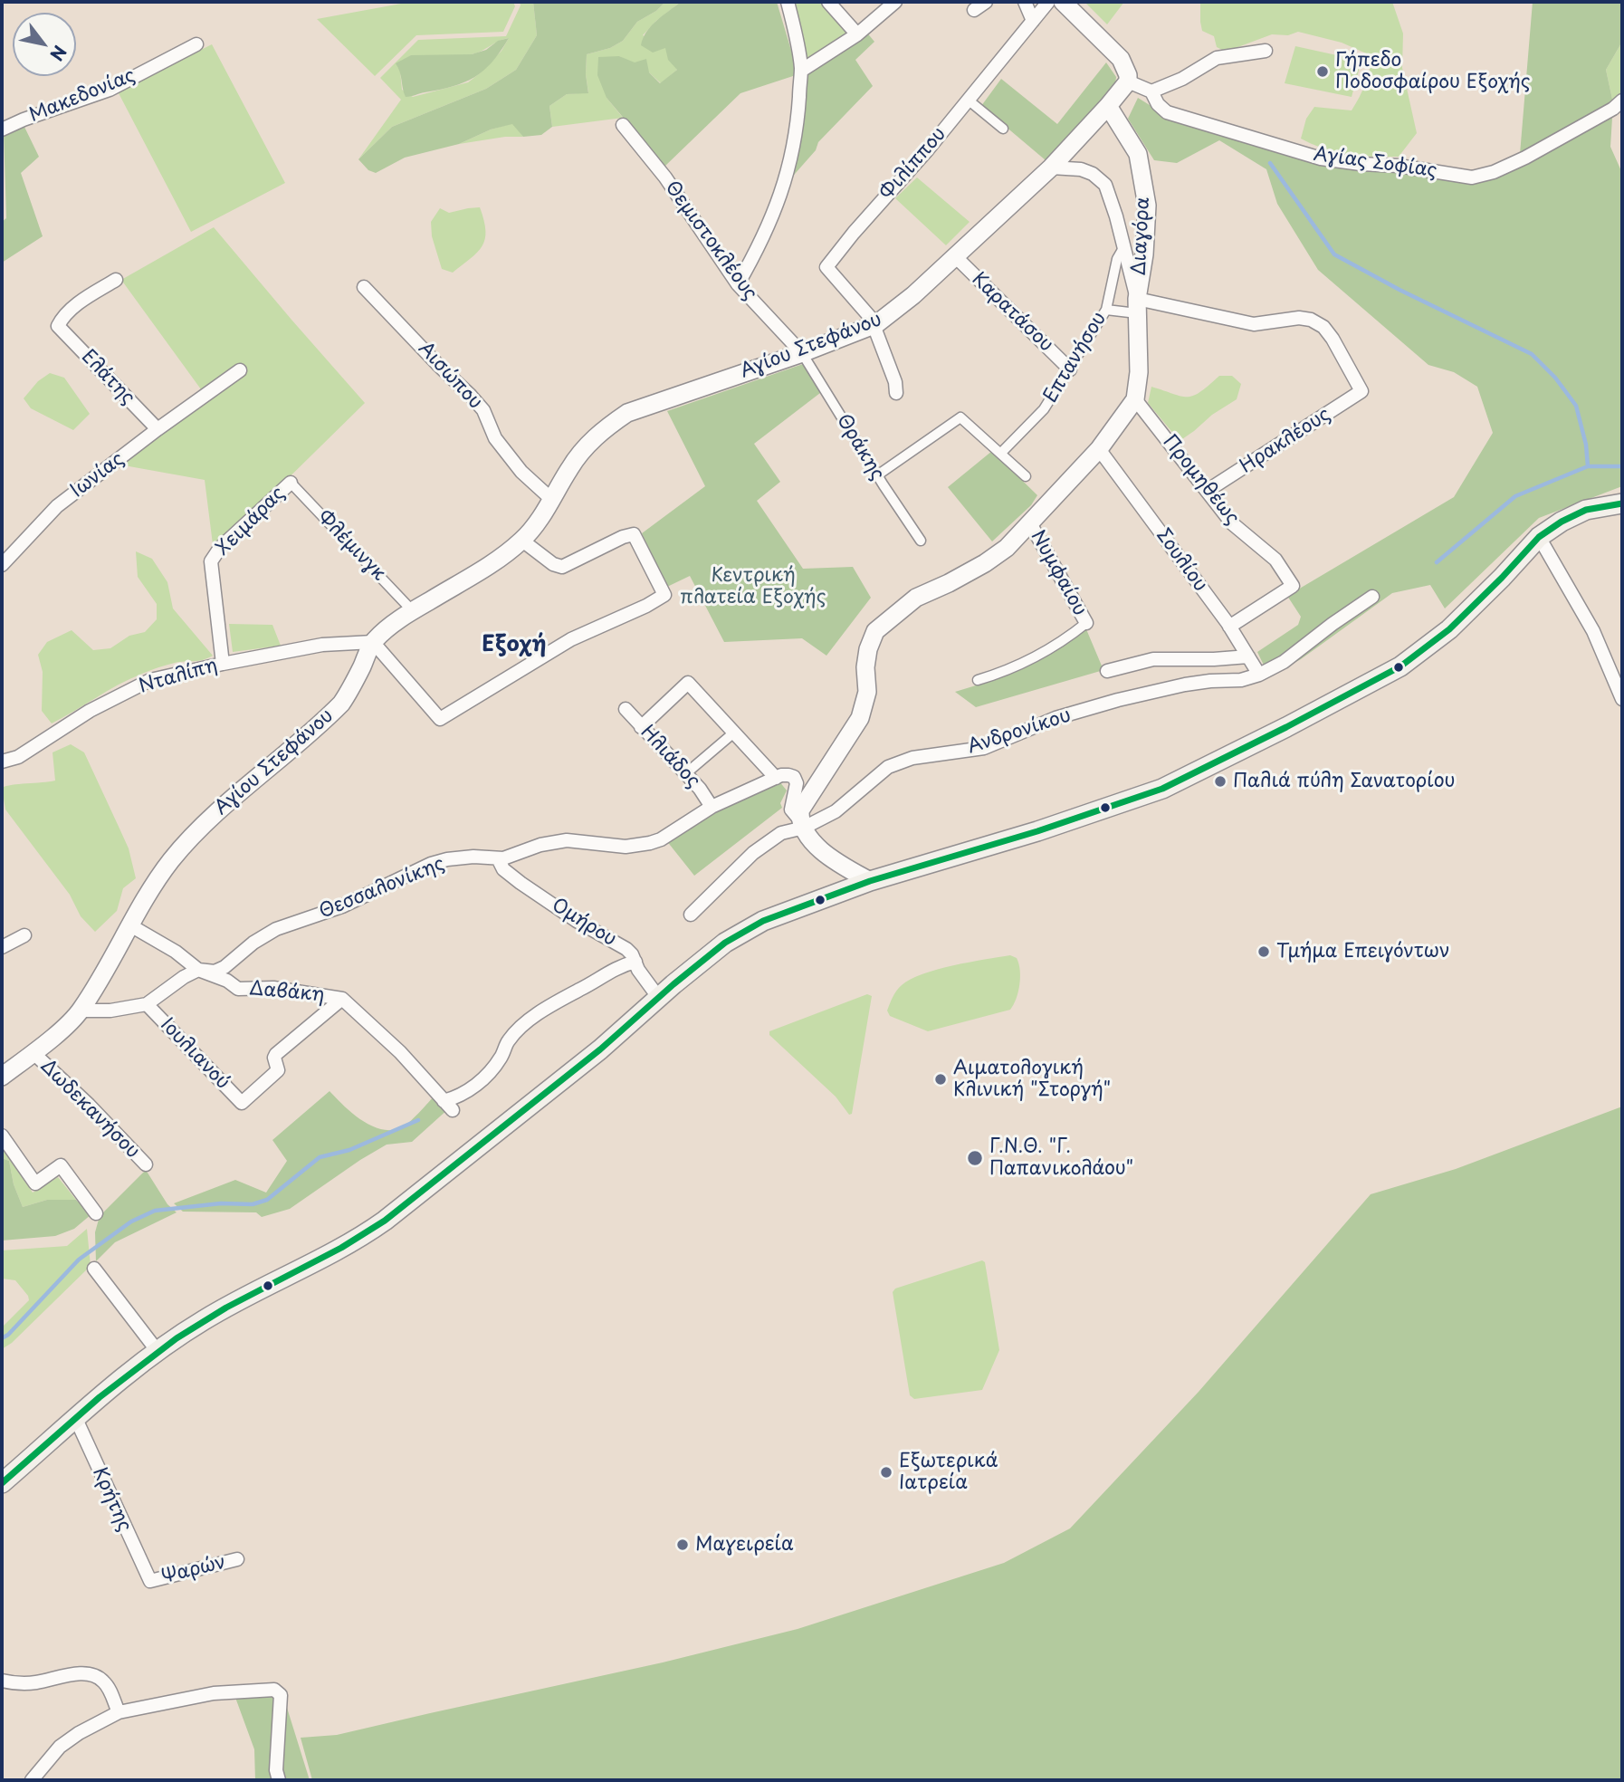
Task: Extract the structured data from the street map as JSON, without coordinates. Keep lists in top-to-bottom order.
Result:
{
  "streets": {
    "street": [
      "Μακεδονίας",
      "Αγίας Σοφίας",
      "Φιλίππου",
      "Διαγόρα",
      "Θεμιστοκλέους",
      "Καρατάσου",
      "Αγίου Στεφάνου",
      "Επτανήσου",
      "Αισώπου",
      "Ελάτης",
      "Ηρακλέους",
      "Θράκης",
      "Ιωνίας",
      "Προμηθέως",
      "Χειμάρας",
      "Φλέμινγκ",
      "Σουλίου",
      "Νυμφαίου",
      "Νταλίπη",
      "Ανδρονίκου",
      "Ηλιάδος",
      "Θεσσαλονίκης",
      "Ομήρου",
      "Δαβάκη",
      "Ιουλιανού",
      "Δωδεκανήσου",
      "Κρήτης",
      "Ψαρών"
    ]
  },
  "crossings": [
    ["Φιλίππου", "Αγίου Στεφάνου"],
    ["Διαγόρα", "Ηρακλέους"],
    ["Θεμιστοκλέους", "Αγίου Στεφάνου"],
    ["Θεμιστοκλέους", "Θράκης"],
    ["Καρατάσου", "Αγίου Στεφάνου"],
    ["Καρατάσου", "Επτανήσου"],
    ["Αγίου Στεφάνου", "Αισώπου"],
    ["Αγίου Στεφάνου", "Θράκης"],
    ["Αγίου Στεφάνου", "Φλέμινγκ"],
    ["Αγίου Στεφάνου", "Νταλίπη"],
    ["Αγίου Στεφάνου", "Θεσσαλονίκης"],
    ["Αγίου Στεφάνου", "Δαβάκη"],
    ["Αγίου Στεφάνου", "Δωδεκανήσου"],
    ["Ελάτης", "Ιωνίας"],
    ["Ηρακλέους", "Προμηθέως"],
    ["Προμηθέως", "Σουλίου"],
    ["Χειμάρας", "Φλέμινγκ"],
    ["Χειμάρας", "Νταλίπη"],
    ["Σουλίου", "Ανδρονίκου"],
    ["Ηλιάδος", "Θεσσαλονίκης"],
    ["Θεσσαλονίκης", "Ομήρου"],
    ["Θεσσαλονίκης", "Δαβάκη"],
    ["Θεσσαλονίκης", "Ιουλιανού"],
    ["Ομήρου", "Δαβάκη"],
    ["Δαβάκη", "Ιουλιανού"],
    ["Κρήτης", "Ψαρών"]
  ],
  "districts": ["Εξοχή"],
  "parks": ["Κεντρική πλατεία Εξοχής"],
  "places": [
    "Γήπεδο Ποδοσφαίρου Εξοχής",
    "Παλιά πύλη Σανατορίου",
    "Τμήμα Επειγόντων",
    "Αιματολογική Κλινική \"Στοργή\"",
    "Γ.Ν.Θ. \"Γ. Παπανικολάου\"",
    "Εξωτερικά Ιατρεία",
    "Μαγειρεία"
  ],
  "north": "bottom right"
}
